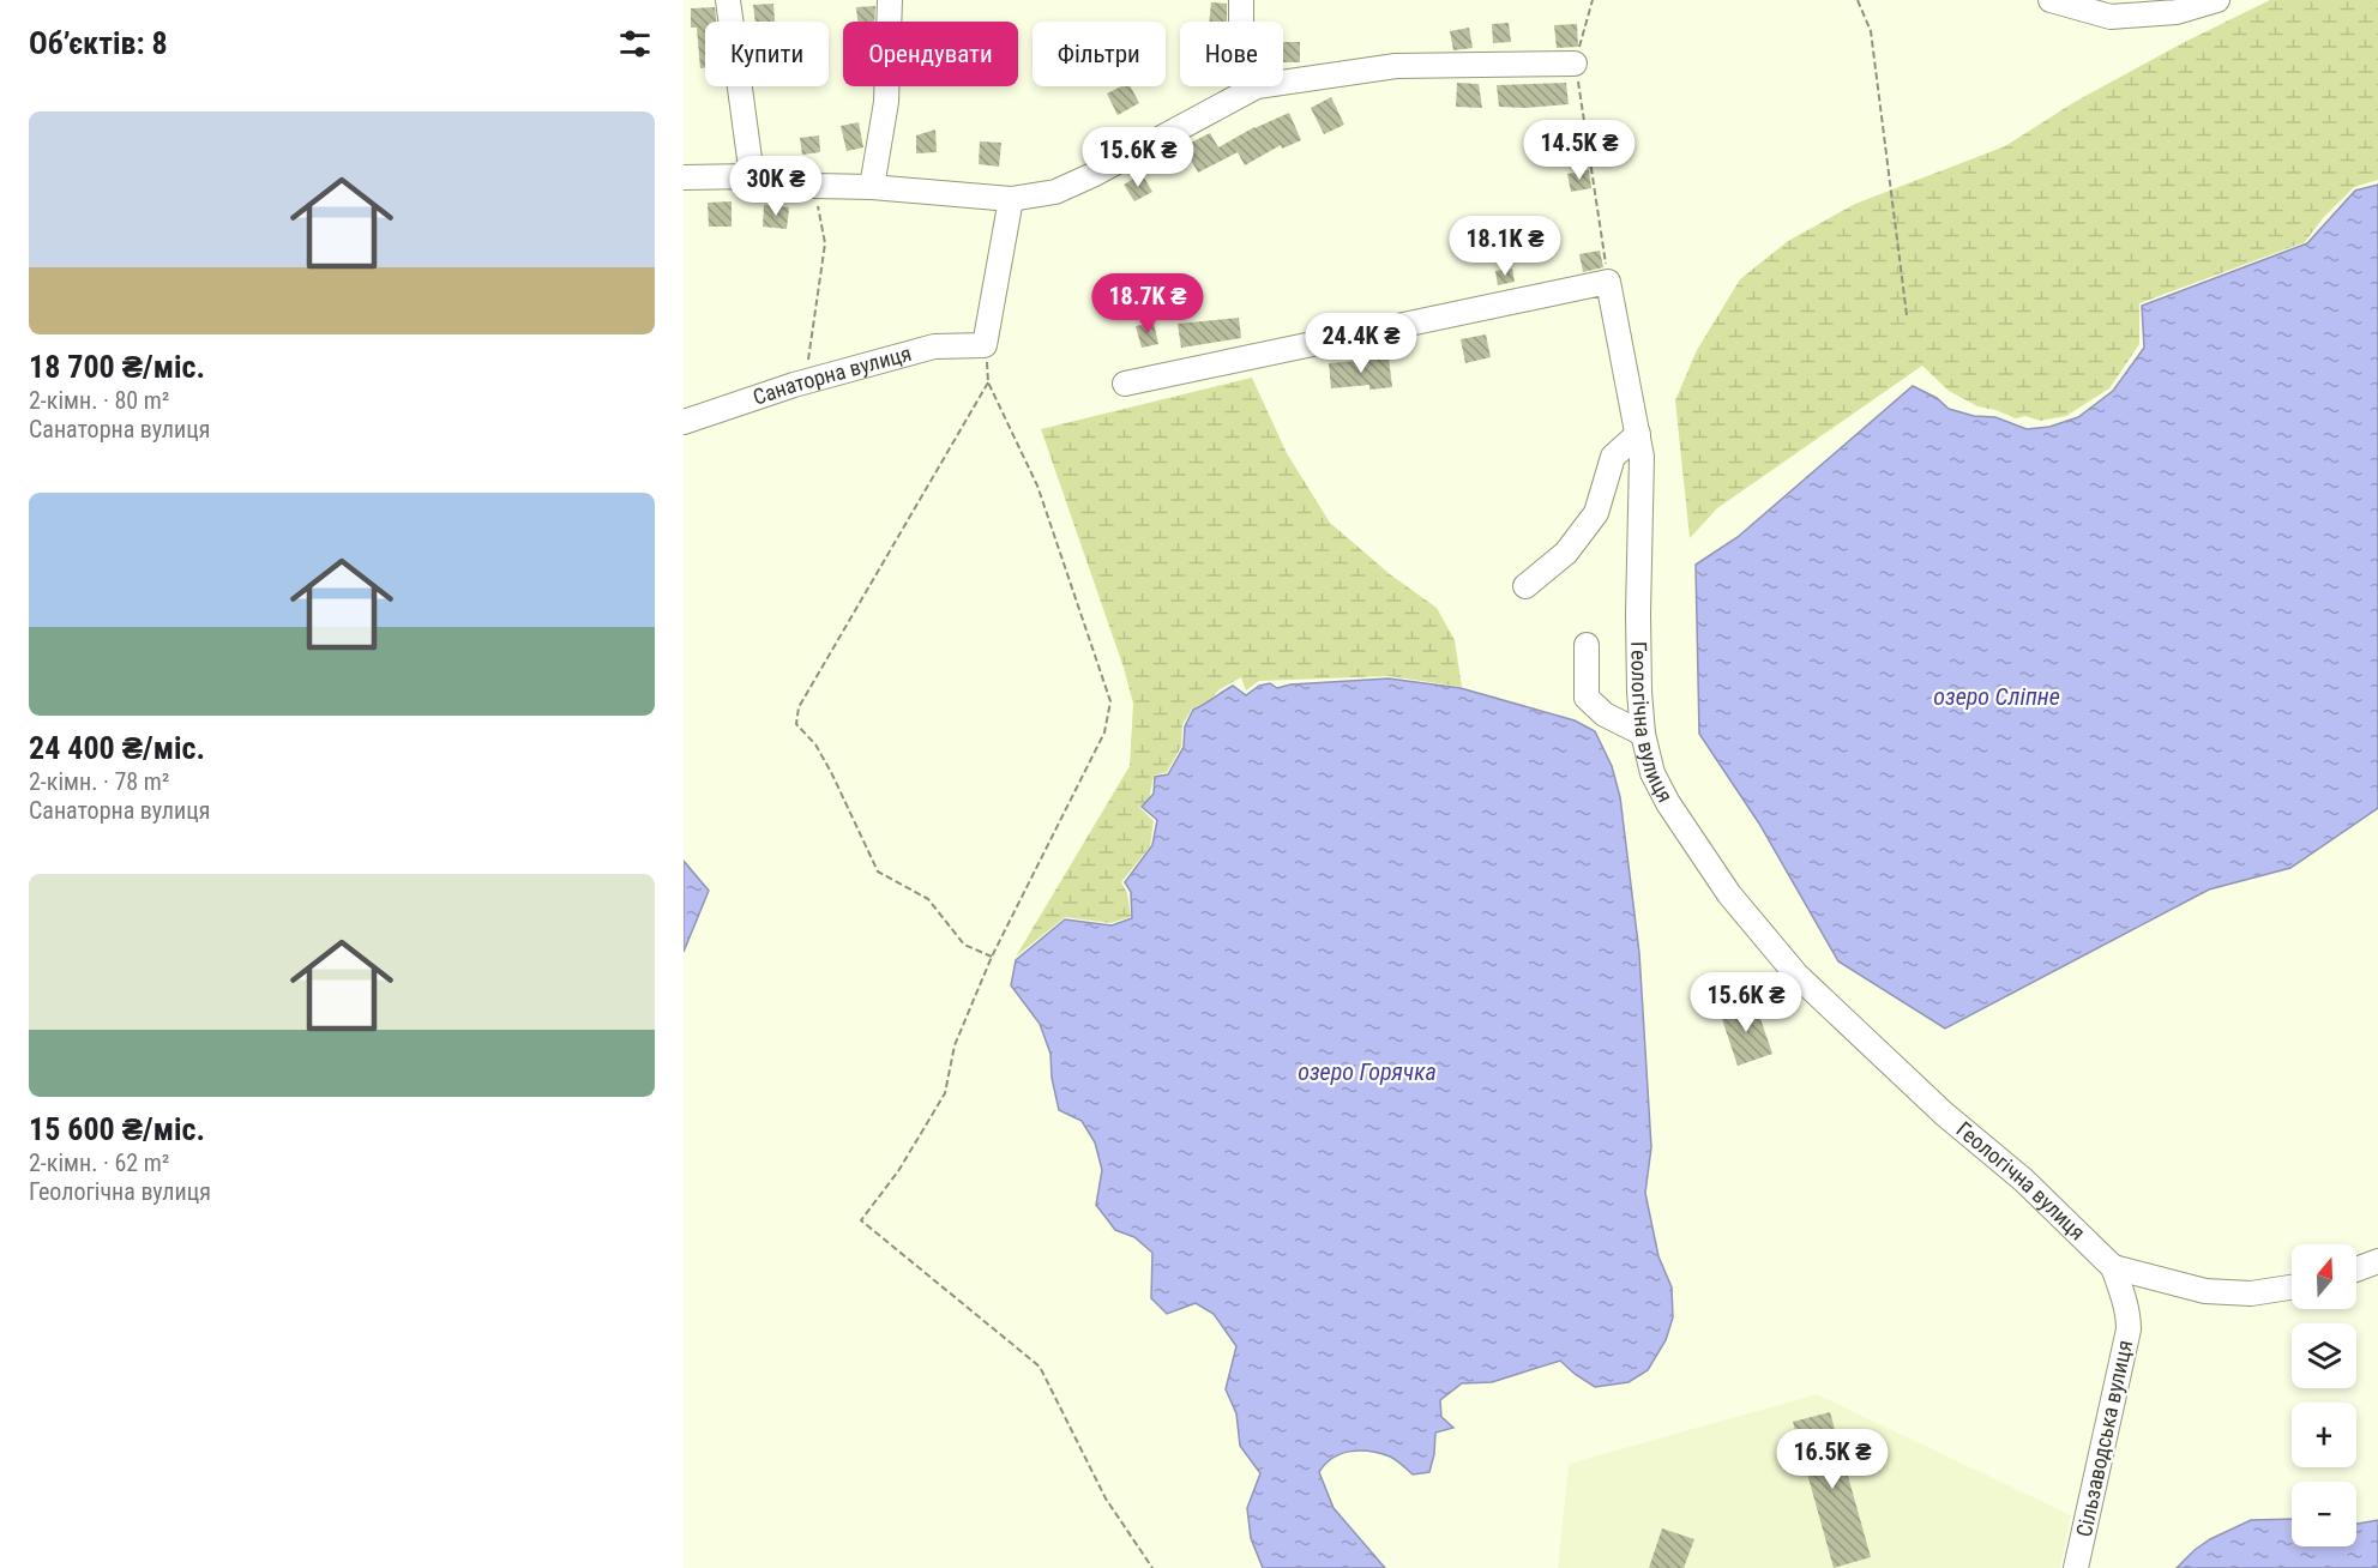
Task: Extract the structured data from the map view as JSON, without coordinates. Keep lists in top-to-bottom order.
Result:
{
  "streets": {
    "street": ["Санаторна вулиця", "Геологічна вулиця", "Сільзаводська вулиця"]
  },
  "crossings": [
    ["Геологічна вулиця", "Сільзаводська вулиця"]
  ],
  "water": ["озеро Сліпне", "озеро Горячка"],
  "north": "top",
  "page": {
    "heading": "Об’єктів: 8",
    "chip": [
      "Купити",
      "Орендувати",
      "Фільтри",
      "Нове"
    ],
    "list": [
      {
        "name": "18 700 ₴/міс.",
        "note": "2-кімн. · 80 m² · Санаторна вулиця"
      },
      {
        "name": "24 400 ₴/міс.",
        "note": "2-кімн. · 78 m² · Санаторна вулиця"
      },
      {
        "name": "15 600 ₴/міс.",
        "note": "2-кімн. · 62 m² · Геологічна вулиця"
      }
    ],
    "price": [
      "14.5K ₴",
      "15.6K ₴",
      "30K ₴",
      "18.1K ₴",
      "18.7K ₴",
      "24.4K ₴",
      "15.6K ₴",
      "16.5K ₴"
    ],
    "map_buttons": ["+", "−"]
  }
}
